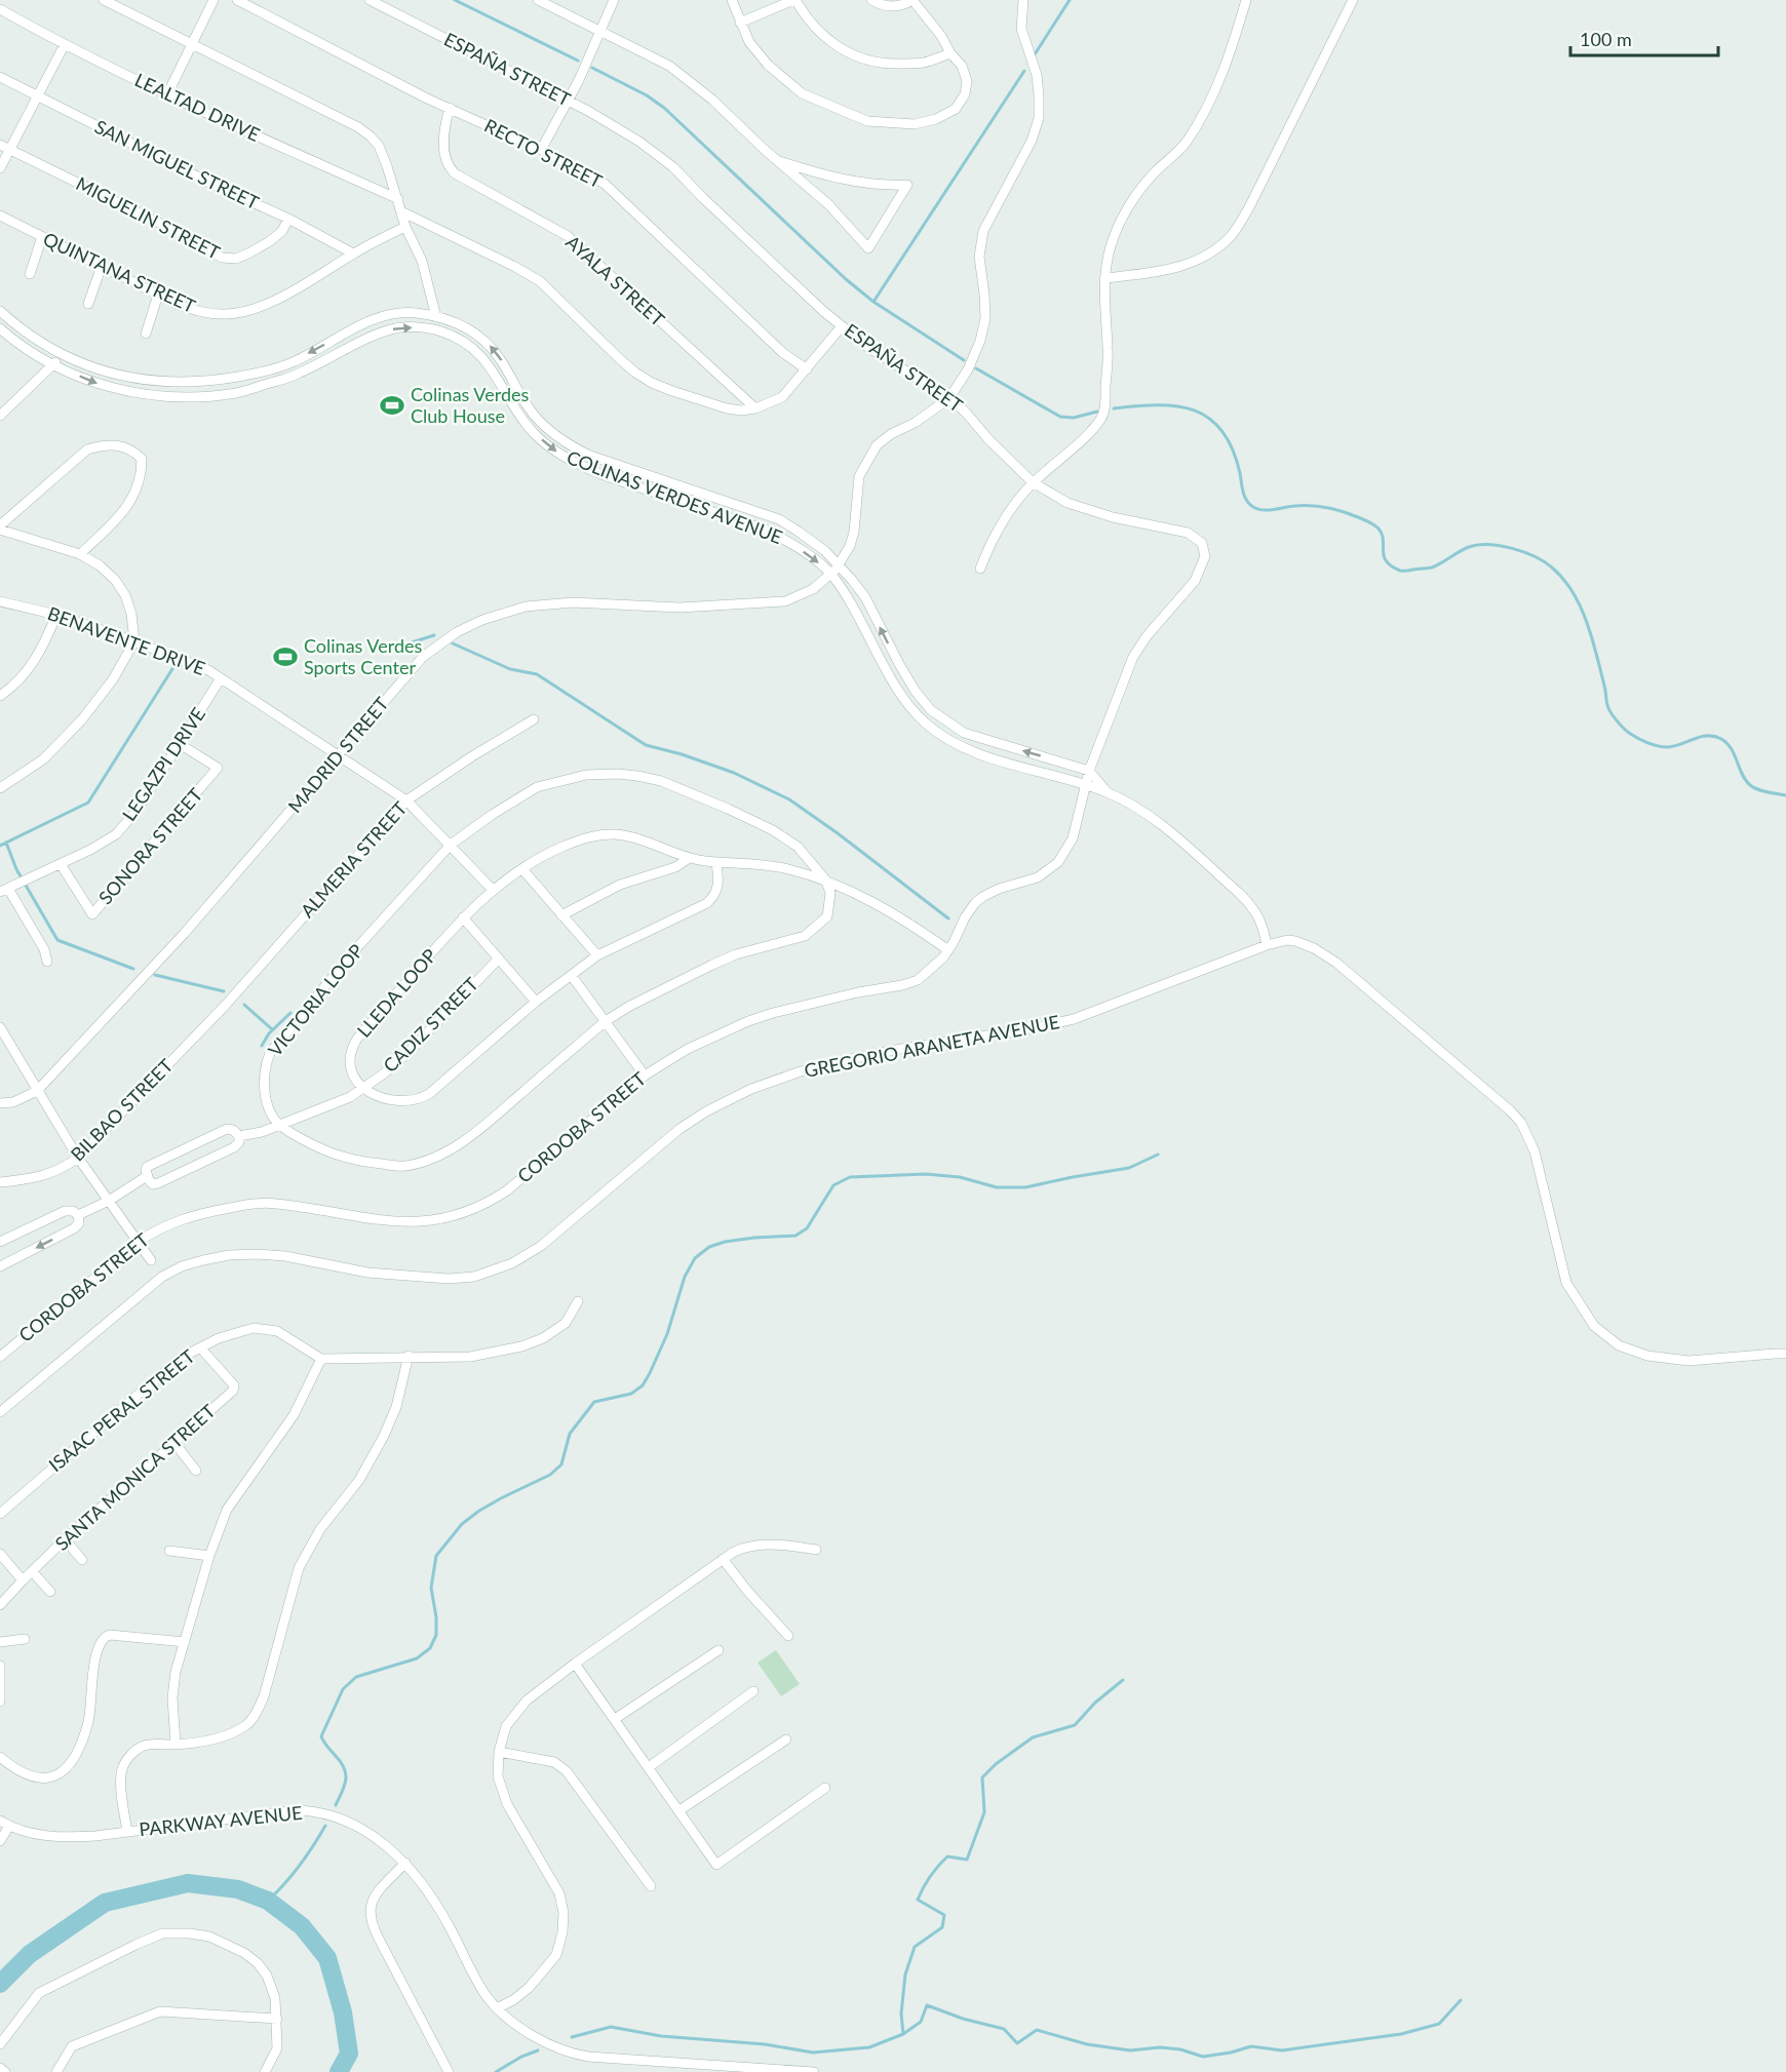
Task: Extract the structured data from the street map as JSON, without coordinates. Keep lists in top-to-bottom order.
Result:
{
  "streets": {
    "street": [
      "ESPAÑA STREET",
      "LEALTAD DRIVE",
      "RECTO STREET",
      "SAN MIGUEL STREET",
      "MIGUELIN STREET",
      "QUINTANA STREET",
      "AYALA STREET",
      "COLINAS VERDES AVENUE",
      "BENAVENTE DRIVE",
      "MADRID STREET",
      "LEGAZPI DRIVE",
      "SONORA STREET",
      "ALMERIA STREET",
      "LLEDA LOOP",
      "VICTORIA LOOP",
      "CADIZ STREET",
      "GREGORIO ARANETA AVENUE",
      "BILBAO STREET",
      "CORDOBA STREET",
      "ISAAC PERAL STREET",
      "SANTA MONICA STREET",
      "PARKWAY AVENUE"
    ]
  },
  "crossings": [
    ["ESPAÑA STREET", "COLINAS VERDES AVENUE"],
    ["ESPAÑA STREET", "MADRID STREET"],
    ["ESPAÑA STREET", "CORDOBA STREET"],
    ["RECTO STREET", "AYALA STREET"],
    ["SAN MIGUEL STREET", "MIGUELIN STREET"],
    ["SAN MIGUEL STREET", "QUINTANA STREET"],
    ["COLINAS VERDES AVENUE", "MADRID STREET"],
    ["COLINAS VERDES AVENUE", "GREGORIO ARANETA AVENUE"],
    ["COLINAS VERDES AVENUE", "CORDOBA STREET"],
    ["BENAVENTE DRIVE", "MADRID STREET"],
    ["BENAVENTE DRIVE", "LEGAZPI DRIVE"],
    ["BENAVENTE DRIVE", "ALMERIA STREET"],
    ["BENAVENTE DRIVE", "LLEDA LOOP"],
    ["BENAVENTE DRIVE", "VICTORIA LOOP"],
    ["LEGAZPI DRIVE", "SONORA STREET"],
    ["ALMERIA STREET", "BILBAO STREET"],
    ["LLEDA LOOP", "VICTORIA LOOP"],
    ["LLEDA LOOP", "CADIZ STREET"],
    ["LLEDA LOOP", "CORDOBA STREET"],
    ["VICTORIA LOOP", "CADIZ STREET"],
    ["ISAAC PERAL STREET", "SANTA MONICA STREET"]
  ],
  "places": {
    "sports": ["Colinas Verdes Club House", "Colinas Verdes Sports Center"]
  },
  "scale_bar": "100 m"
}
